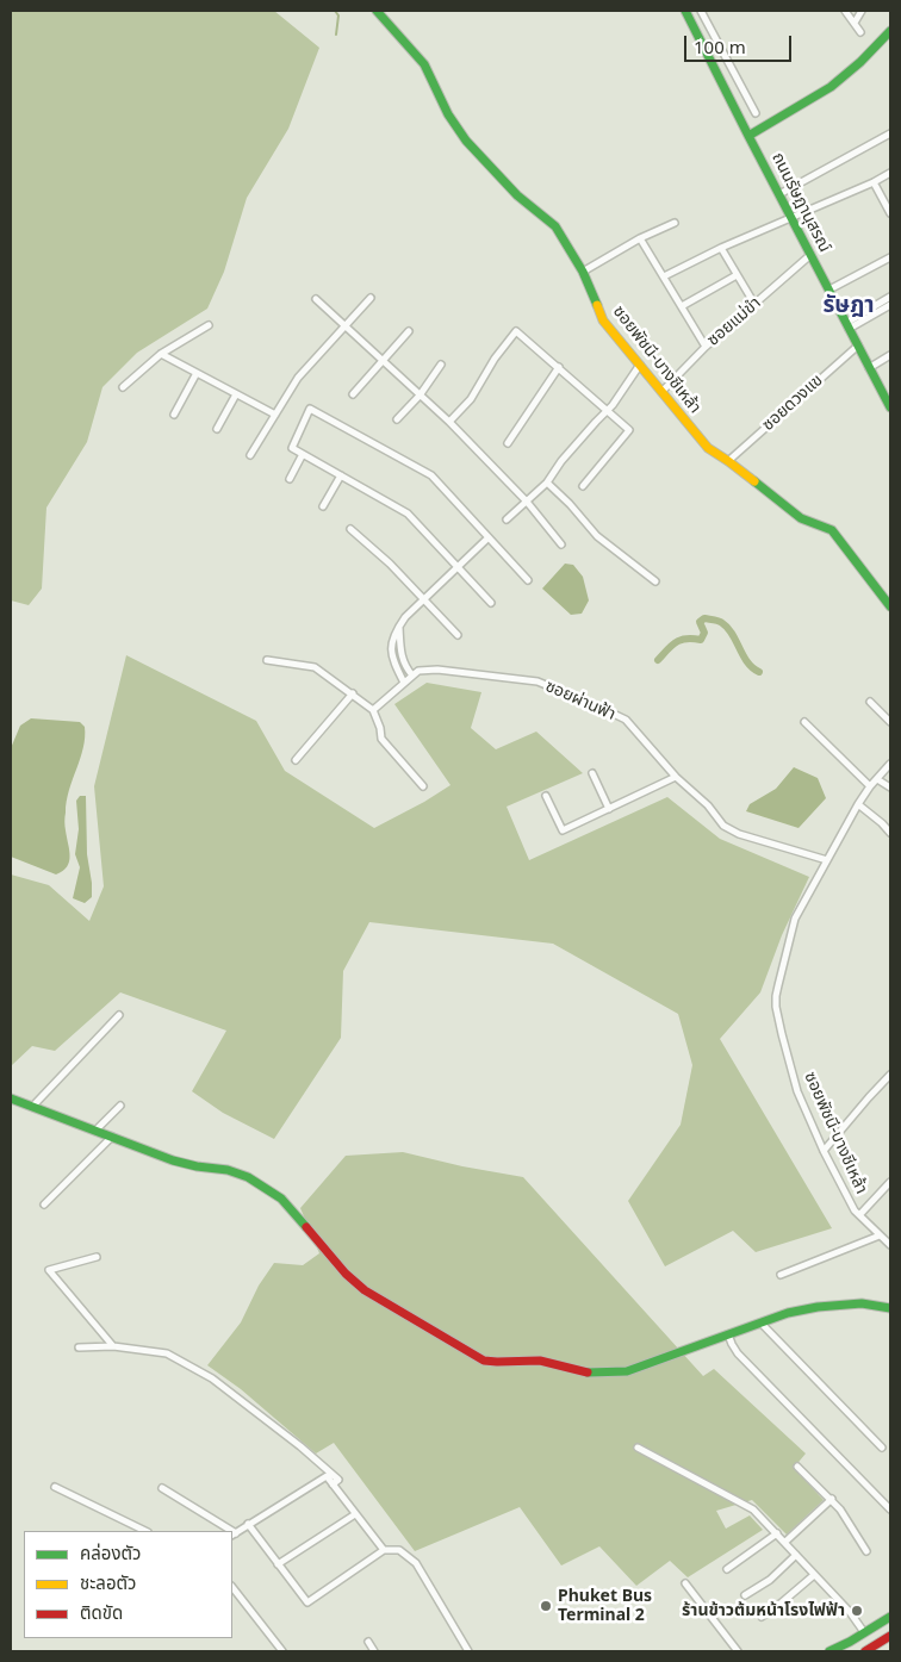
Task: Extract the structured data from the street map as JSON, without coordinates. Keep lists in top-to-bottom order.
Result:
{
  "streets": {
    "street": [
      "ถนนรัษฎานุสรณ์",
      "ซอยแม่ขำ",
      "ซอยพัชนี-บางชีเหล้า",
      "ซอยดวงแข",
      "ซอยผ่านฟ้า"
    ]
  },
  "crossings": [
    ["ถนนรัษฎานุสรณ์", "ซอยแม่ขำ"],
    ["ถนนรัษฎานุสรณ์", "ซอยดวงแข"],
    ["ซอยแม่ขำ", "ซอยพัชนี-บางชีเหล้า"],
    ["ซอยพัชนี-บางชีเหล้า", "ซอยดวงแข"],
    ["ซอยพัชนี-บางชีเหล้า", "ซอยผ่านฟ้า"]
  ],
  "districts": ["รัษฎา"],
  "places": ["Phuket Bus Terminal 2", "ร้านข้าวต้มหน้าโรงไฟฟ้า"],
  "legend": ["คล่องตัว", "ชะลอตัว", "ติดขัด"],
  "scale_bar": "100 m"
}
